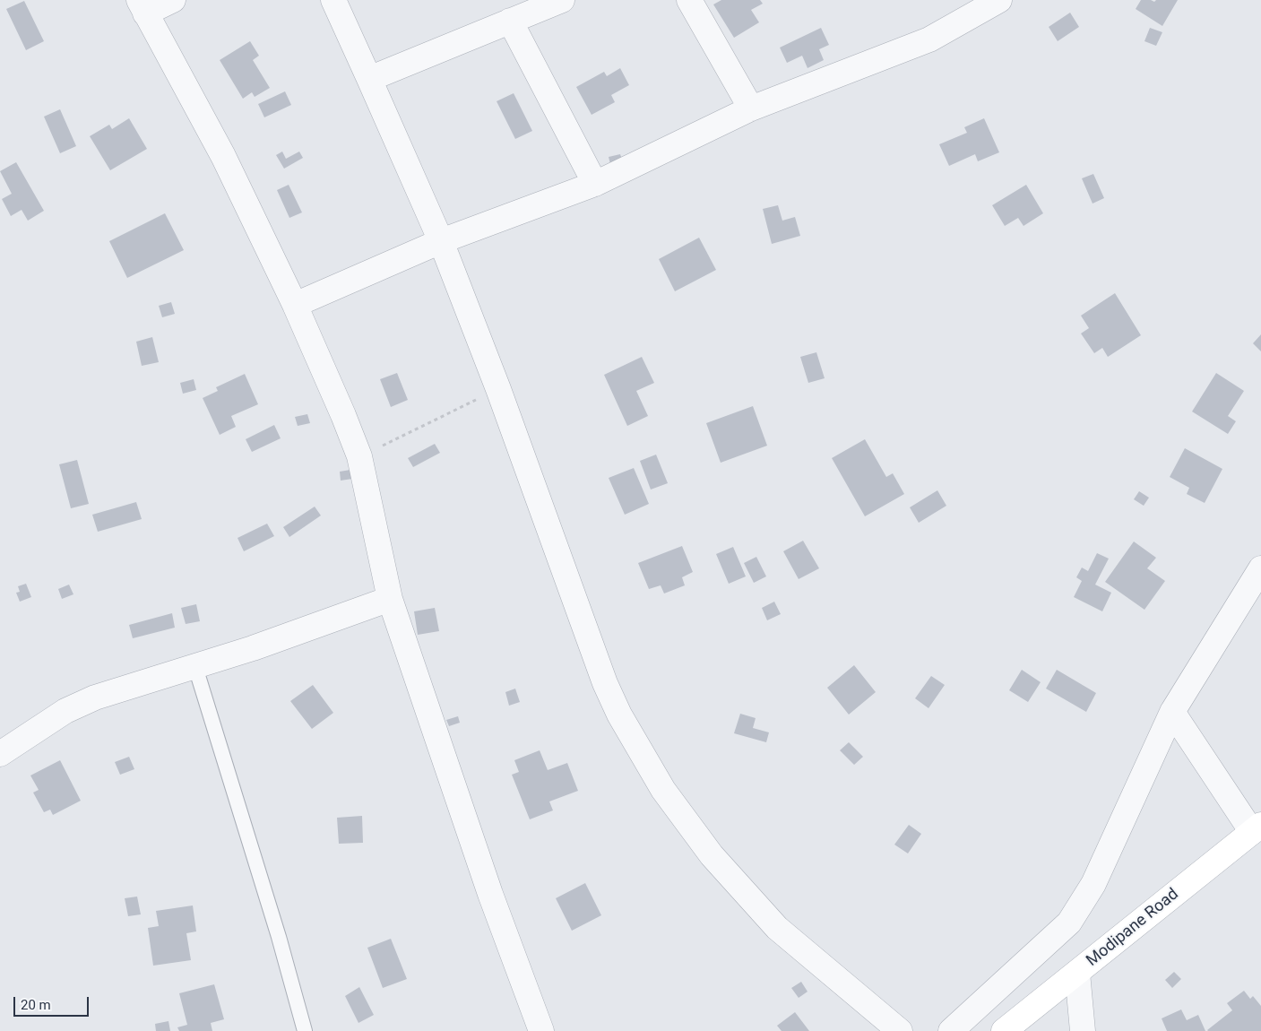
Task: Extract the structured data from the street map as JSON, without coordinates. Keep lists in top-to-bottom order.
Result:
{
  "streets": {
    "main road": ["Modipane Road"]
  },
  "scale_bar": "20 m"
}
